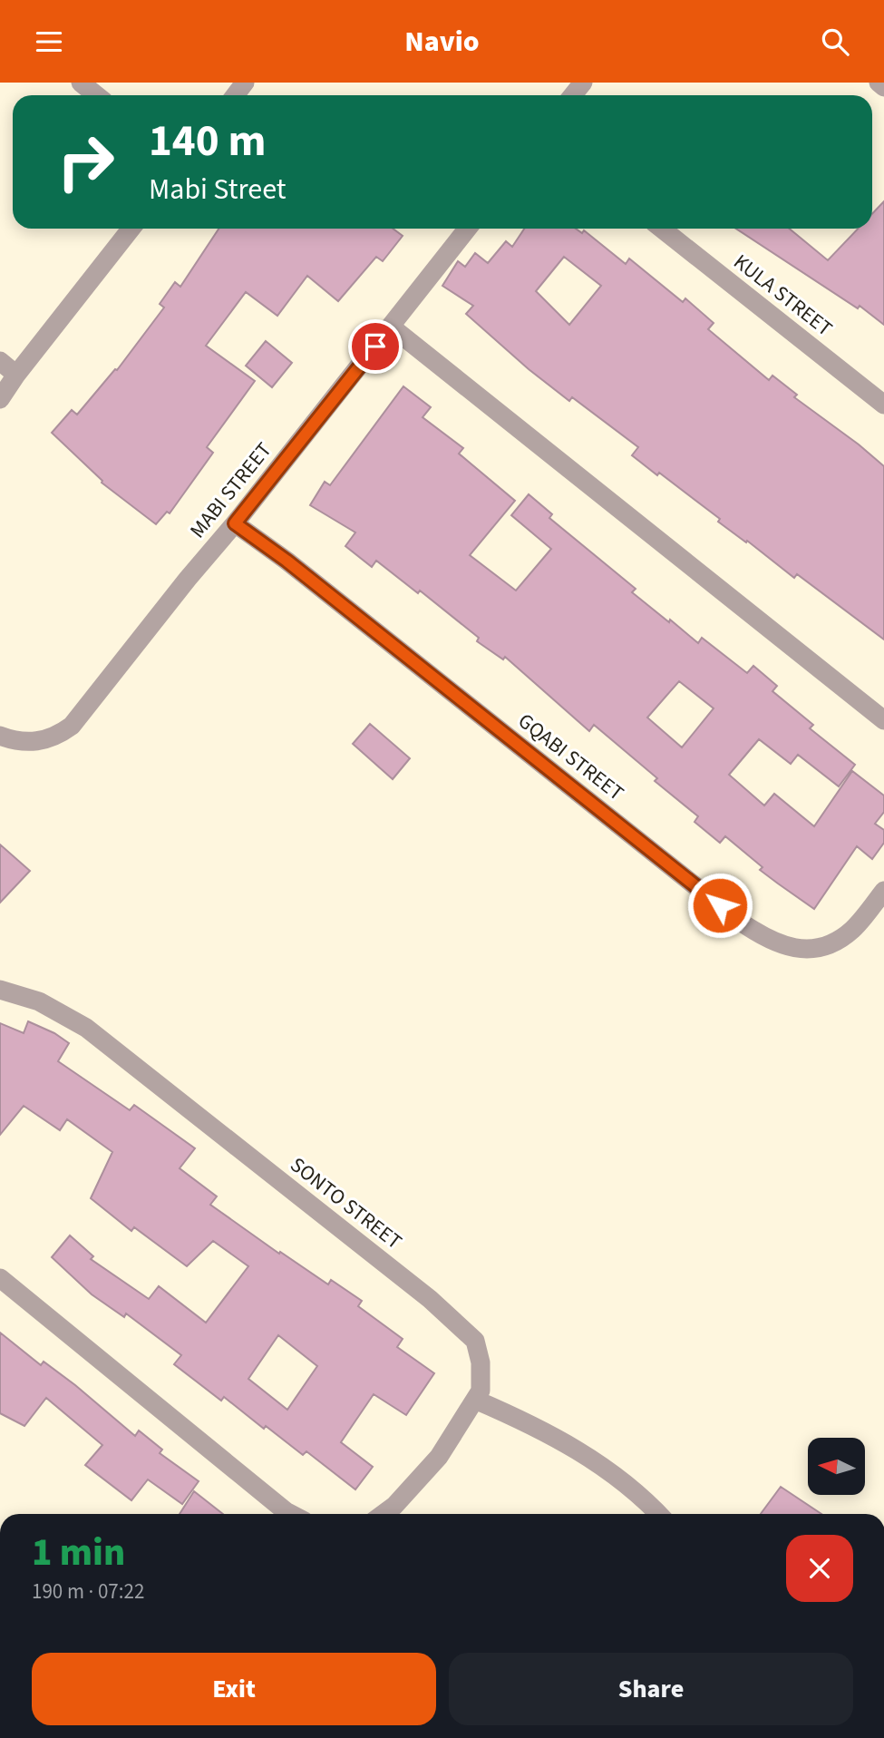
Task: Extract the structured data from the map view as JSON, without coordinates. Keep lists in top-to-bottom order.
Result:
{
  "streets": {
    "street": [
      "KULA STREET",
      "MABI STREET",
      "GQABI STREET",
      "SONTO STREET"
    ]
  },
  "crossings": [
    ["MABI STREET", "GQABI STREET"]
  ],
  "north": "left",
  "page": {
    "header": "Navio",
    "turn": ["140 m", "Mabi Street"],
    "heading": ["1 min", "190 m · 07:22"],
    "buttons": ["Exit", "Share"]
  }
}
